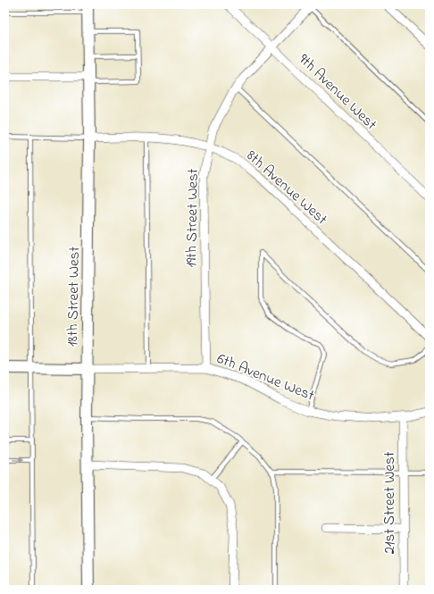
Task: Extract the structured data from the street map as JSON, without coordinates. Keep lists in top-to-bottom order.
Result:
{
  "streets": {
    "street": [
      "9th Avenue West",
      "8th Avenue West",
      "19th Street West",
      "18th Street West",
      "6th Avenue West",
      "21st Street West"
    ]
  },
  "crossings": [
    ["9th Avenue West", "19th Street West"],
    ["8th Avenue West", "19th Street West"],
    ["8th Avenue West", "18th Street West"],
    ["19th Street West", "6th Avenue West"],
    ["18th Street West", "6th Avenue West"],
    ["6th Avenue West", "21st Street West"]
  ]
}
